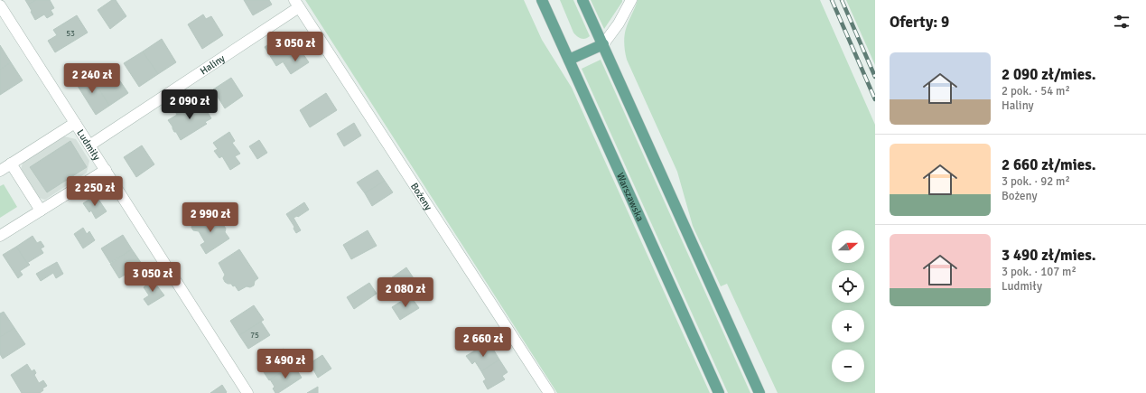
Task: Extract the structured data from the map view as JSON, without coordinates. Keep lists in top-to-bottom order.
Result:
{
  "streets": {
    "main road": ["Warszawska"],
    "street": ["Haliny", "Ludmiły", "Bożeny"]
  },
  "crossings": [
    ["Haliny", "Ludmiły"],
    ["Haliny", "Bożeny"]
  ],
  "house_numbers": ["53", "75"],
  "north": "right",
  "page": {
    "heading": "Oferty: 9",
    "price": [
      "3 050 zł",
      "2 240 zł",
      "2 090 zł",
      "2 250 zł",
      "2 990 zł",
      "3 050 zł",
      "2 080 zł",
      "2 660 zł",
      "3 490 zł"
    ],
    "list": [
      {
        "name": "2 090 zł/mies.",
        "note": "2 pok. · 54 m² · Haliny"
      },
      {
        "name": "2 660 zł/mies.",
        "note": "3 pok. · 92 m² · Bożeny"
      },
      {
        "name": "3 490 zł/mies.",
        "note": "3 pok. · 107 m² · Ludmiły"
      }
    ],
    "map_buttons": ["+", "−"]
  }
}
